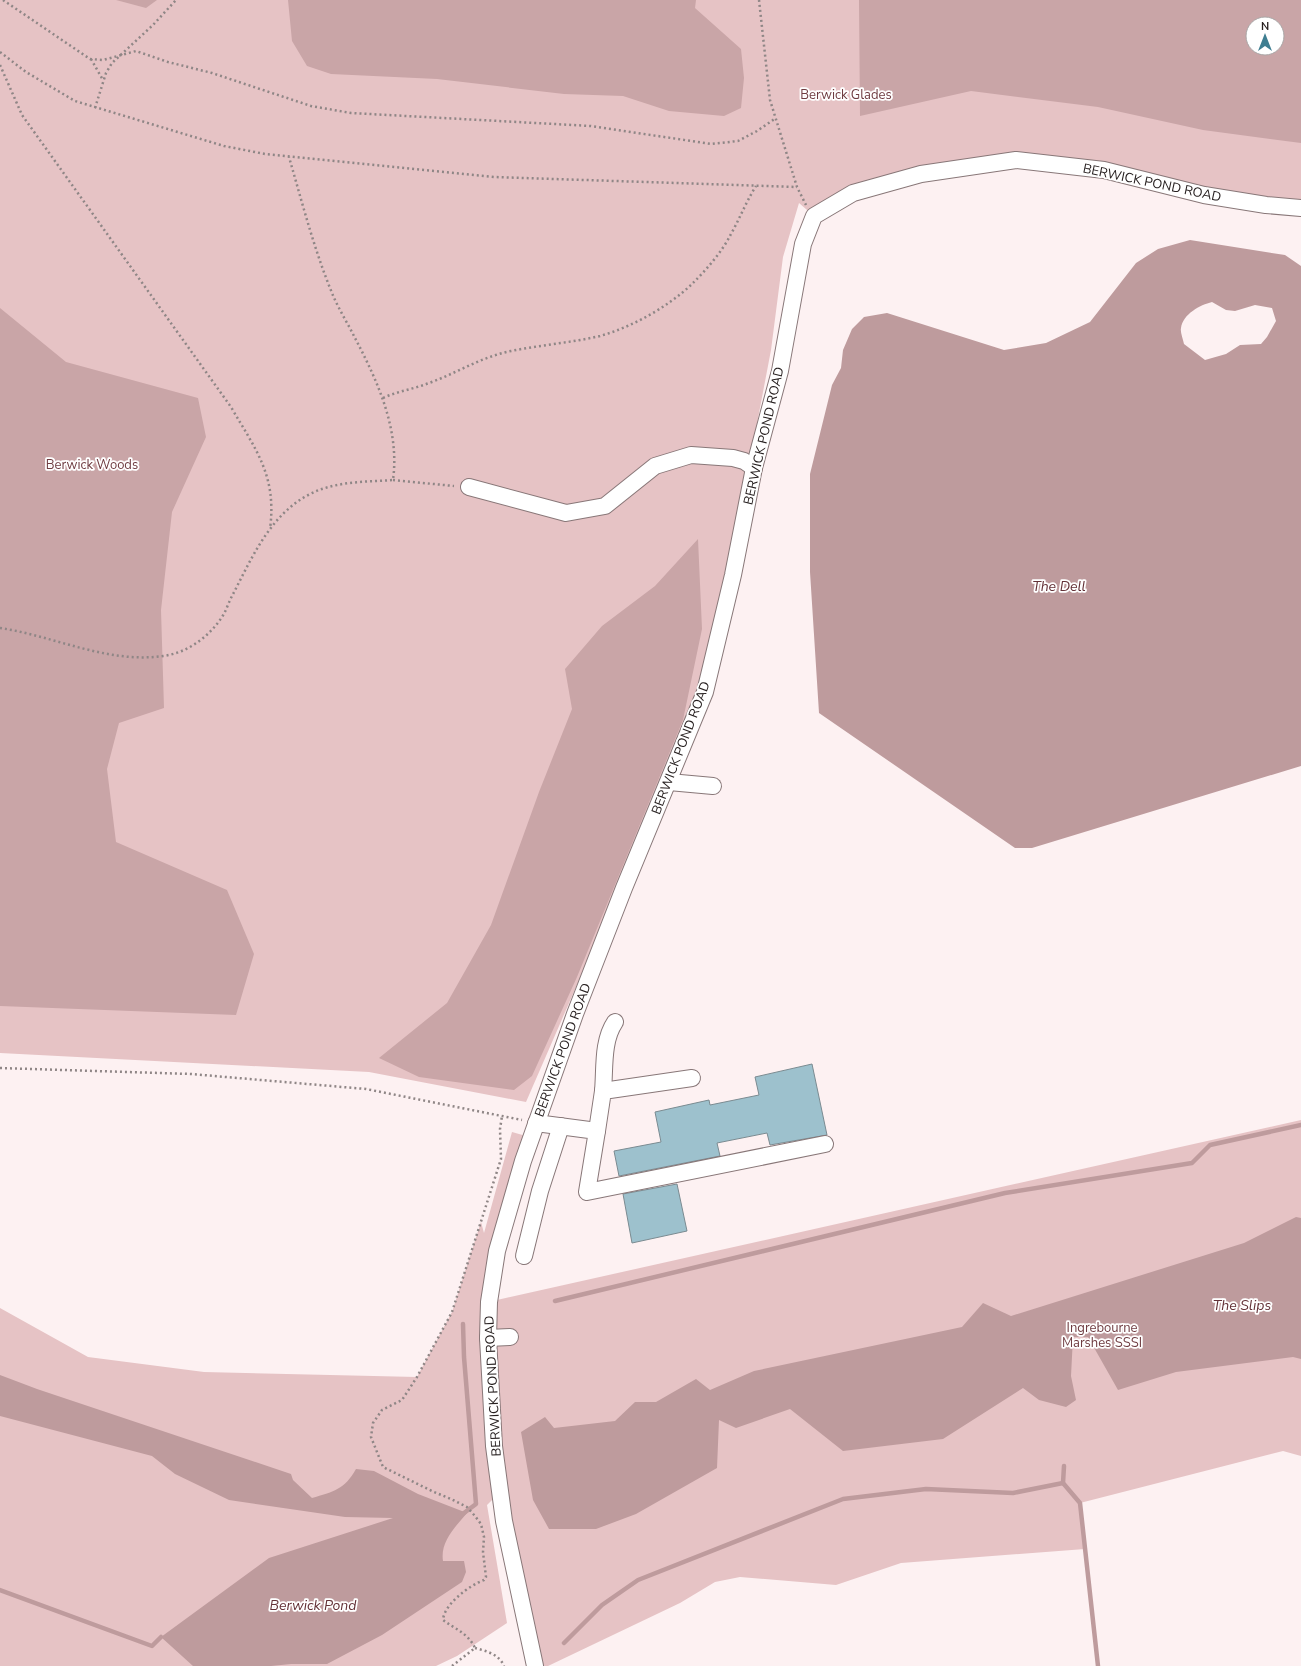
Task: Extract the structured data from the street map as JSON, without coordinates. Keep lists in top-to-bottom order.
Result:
{
  "streets": {
    "street": ["BERWICK POND ROAD"]
  },
  "water": ["The Dell", "The Slips", "Berwick Pond"],
  "parks": ["Berwick Glades", "Berwick Woods", "Ingrebourne Marshes SSSI"],
  "north": "top"
}
